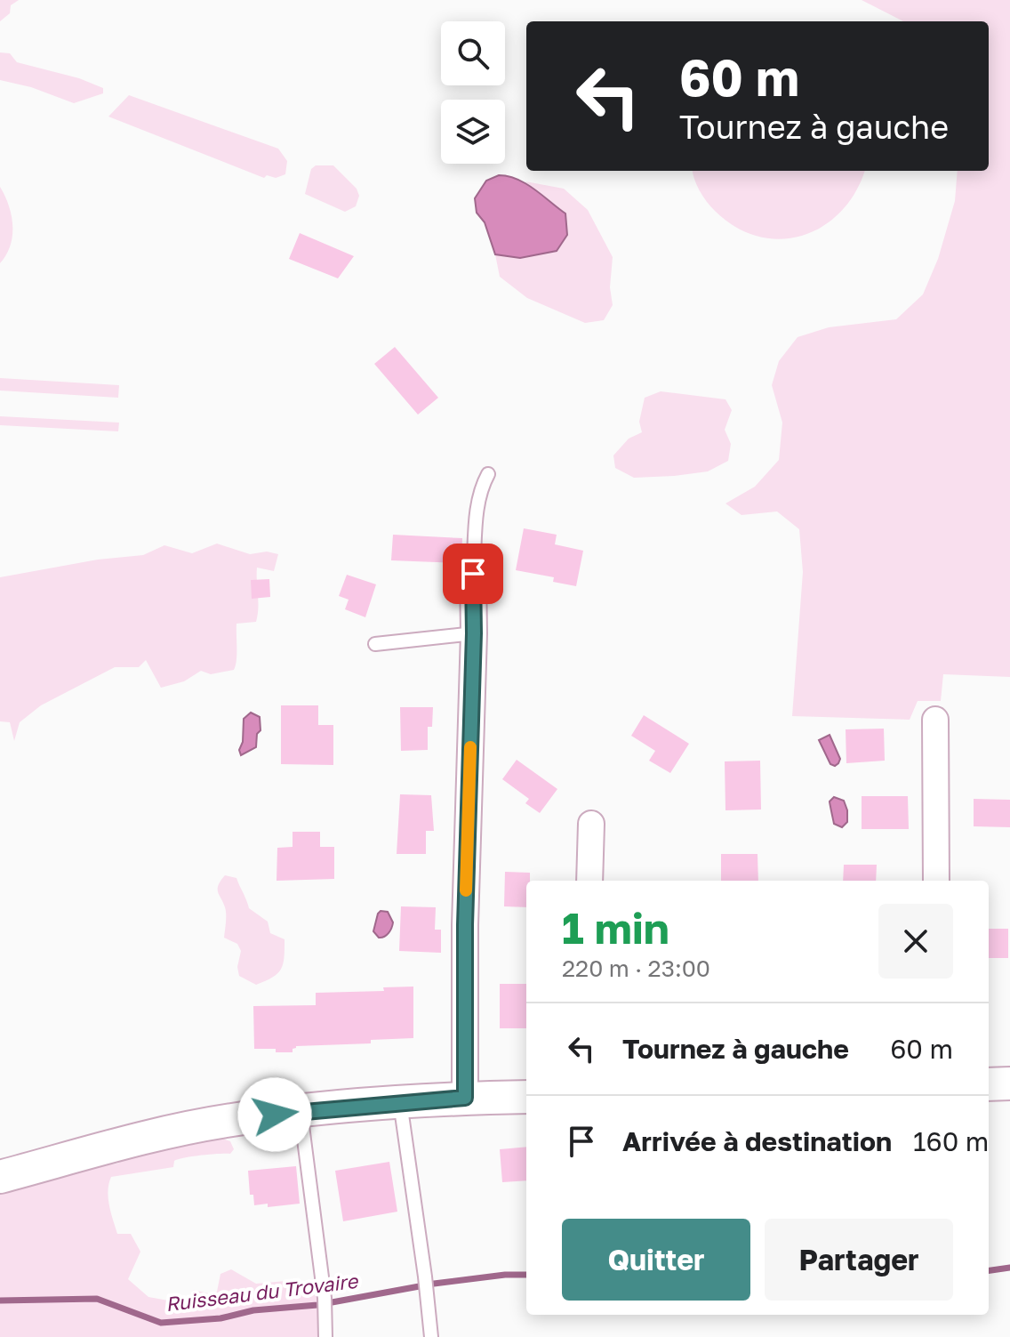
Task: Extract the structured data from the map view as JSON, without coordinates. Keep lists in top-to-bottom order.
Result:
{
  "water": ["Ruisseau du Trovaire"],
  "page": {
    "turn": ["60 m", "Tournez à gauche"],
    "heading": ["1 min", "220 m · 23:00"],
    "list": [
      {
        "name": "Tournez à gauche",
        "value": "60 m"
      },
      {
        "name": "Arrivée à destination",
        "value": "160 m"
      }
    ],
    "buttons": ["Quitter", "Partager"]
  }
}
